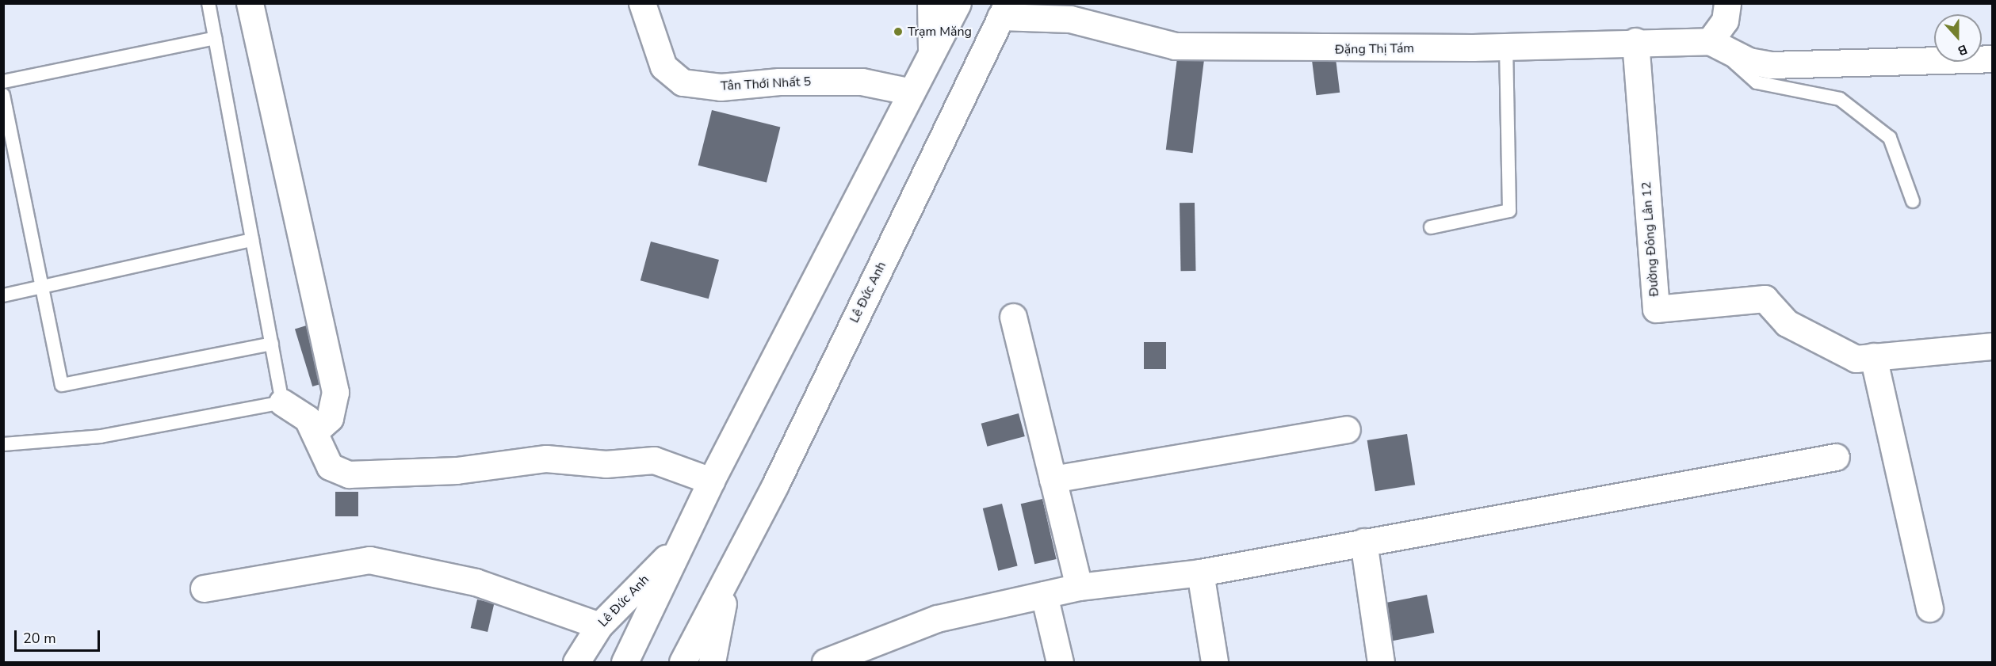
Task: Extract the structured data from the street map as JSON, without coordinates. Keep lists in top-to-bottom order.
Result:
{
  "streets": {
    "main road": [
      "Đặng Thị Tám",
      "Tân Thới Nhất 5",
      "Đường Đông Lân 12",
      "Lê Đức Anh"
    ]
  },
  "crossings": [
    ["Đặng Thị Tám", "Đường Đông Lân 12"],
    ["Đặng Thị Tám", "Lê Đức Anh"],
    ["Tân Thới Nhất 5", "Lê Đức Anh"]
  ],
  "places": ["Trạm Măng"],
  "scale_bar": "20 m",
  "north": "bottom"
}
